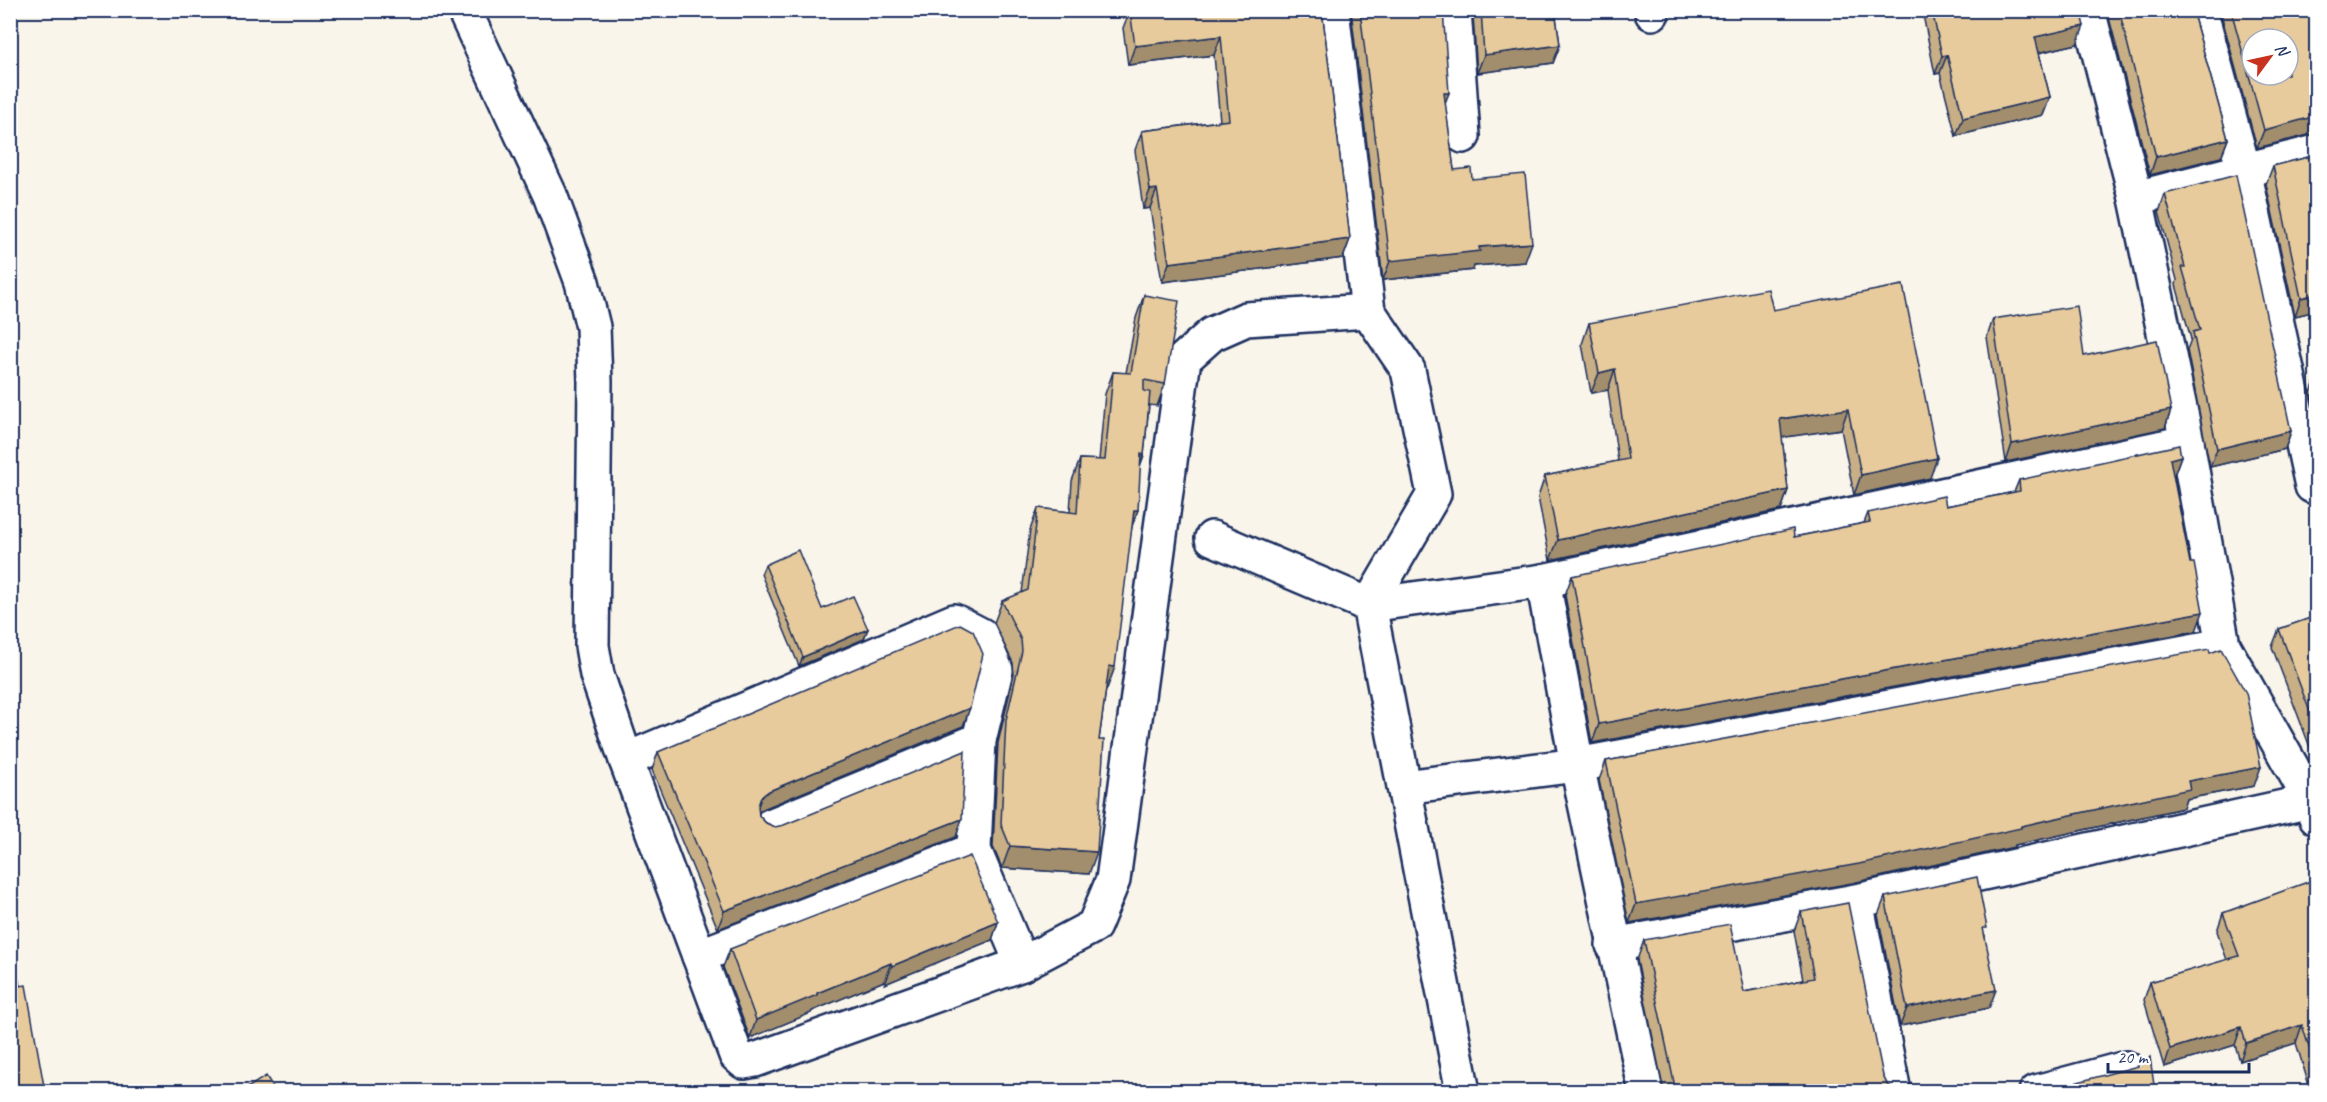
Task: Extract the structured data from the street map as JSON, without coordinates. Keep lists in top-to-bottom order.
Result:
{
  "scale_bar": "20 m",
  "north": "top right"
}
